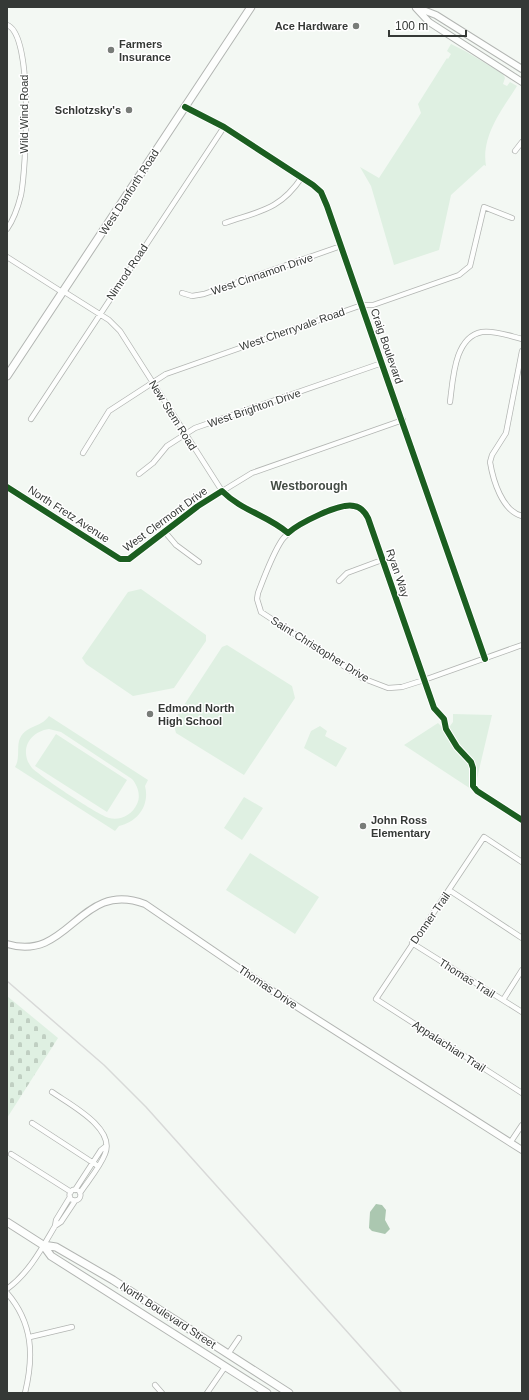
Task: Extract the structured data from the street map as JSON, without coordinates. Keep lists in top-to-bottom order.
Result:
{
  "streets": {
    "main road": ["West Danforth Road", "North Boulevard Street"],
    "street": [
      "Wild Wind Road",
      "Nimrod Road",
      "West Cinnamon Drive",
      "West Cherryvale Road",
      "Craig Boulevard",
      "West Brighton Drive",
      "New Stem Road",
      "North Fretz Avenue",
      "West Clermont Drive",
      "Ryan Way",
      "Saint Christopher Drive",
      "Donner Trail",
      "Thomas Trail",
      "Thomas Drive",
      "Appalachian Trail"
    ]
  },
  "crossings": [
    ["West Danforth Road", "Craig Boulevard"],
    ["West Danforth Road", "New Stem Road"],
    ["Nimrod Road", "Craig Boulevard"],
    ["Nimrod Road", "New Stem Road"],
    ["West Cinnamon Drive", "Craig Boulevard"],
    ["West Cherryvale Road", "Craig Boulevard"],
    ["West Cherryvale Road", "New Stem Road"],
    ["Craig Boulevard", "West Brighton Drive"],
    ["Craig Boulevard", "West Clermont Drive"],
    ["Craig Boulevard", "Saint Christopher Drive"],
    ["West Brighton Drive", "New Stem Road"],
    ["New Stem Road", "West Clermont Drive"],
    ["New Stem Road", "Ryan Way"],
    ["New Stem Road", "Saint Christopher Drive"],
    ["North Fretz Avenue", "West Clermont Drive"],
    ["Ryan Way", "Saint Christopher Drive"],
    ["Donner Trail", "Thomas Trail"],
    ["Donner Trail", "Appalachian Trail"]
  ],
  "districts": ["Westborough"],
  "places": [
    "Ace Hardware",
    "Farmers Insurance",
    "Schlotzsky's",
    "Edmond North High School",
    "John Ross Elementary"
  ],
  "scale_bar": "100 m"
}
